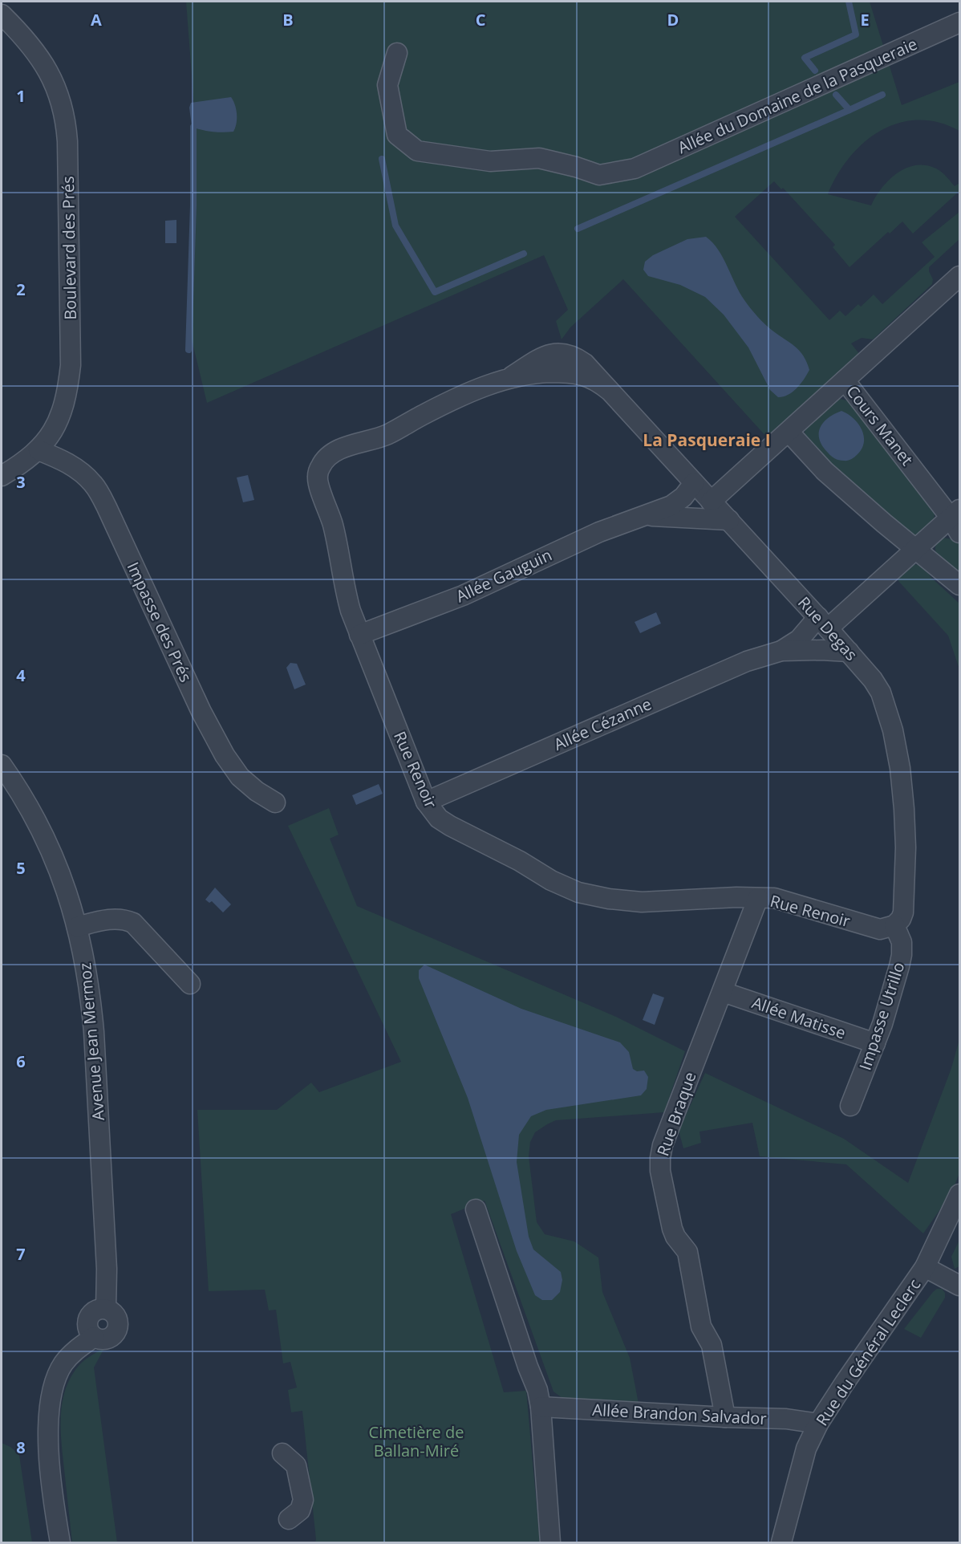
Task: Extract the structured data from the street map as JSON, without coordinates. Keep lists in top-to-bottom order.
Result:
{
  "streets": {
    "street": [
      "Allée du Domaine de la Pasqueraie",
      "Boulevard des Prés",
      "Cours Manet",
      "Allée Gauguin",
      "Impasse des Prés",
      "Rue Degas",
      "Allée Cézanne",
      "Rue Renoir",
      "Impasse Utrillo",
      "Allée Matisse",
      "Avenue Jean Mermoz",
      "Rue Braque",
      "Rue du Général Leclerc",
      "Allée Brandon Salvador"
    ]
  },
  "crossings": [
    ["Boulevard des Prés", "Impasse des Prés"],
    ["Cours Manet", "Rue Degas"],
    ["Cours Manet", "Allée Cézanne"],
    ["Allée Gauguin", "Rue Degas"],
    ["Allée Gauguin", "Rue Renoir"],
    ["Rue Degas", "Allée Cézanne"],
    ["Rue Degas", "Rue Renoir"],
    ["Rue Degas", "Impasse Utrillo"],
    ["Allée Cézanne", "Rue Renoir"],
    ["Rue Renoir", "Impasse Utrillo"],
    ["Rue Renoir", "Rue Braque"],
    ["Impasse Utrillo", "Allée Matisse"],
    ["Allée Matisse", "Rue Braque"],
    ["Rue Braque", "Allée Brandon Salvador"],
    ["Rue du Général Leclerc", "Allée Brandon Salvador"]
  ],
  "districts": ["La Pasqueraie I"],
  "parks": ["Cimetière de Ballan-Miré"],
  "grid": {
    "columns": [
      "A",
      "B",
      "C",
      "D",
      "E"
    ],
    "rows": [
      "1",
      "2",
      "3",
      "4",
      "5",
      "6",
      "7",
      "8"
    ]
  }
}
